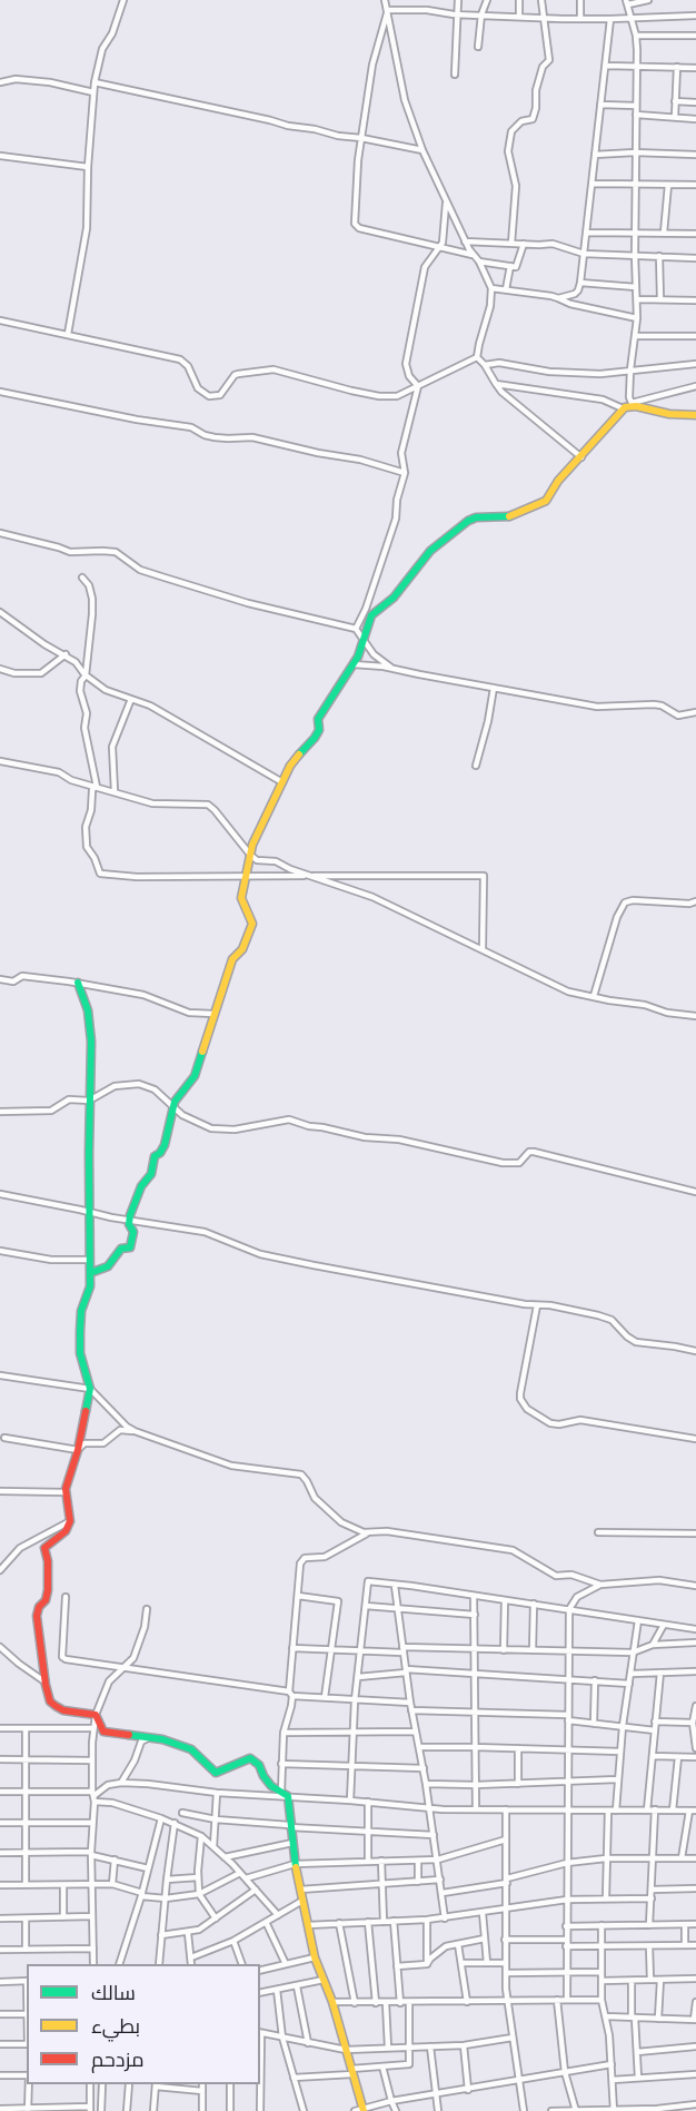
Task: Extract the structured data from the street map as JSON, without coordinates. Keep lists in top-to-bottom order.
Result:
{
  "legend": ["سالك", "بطيء", "مزدحم"]
}
